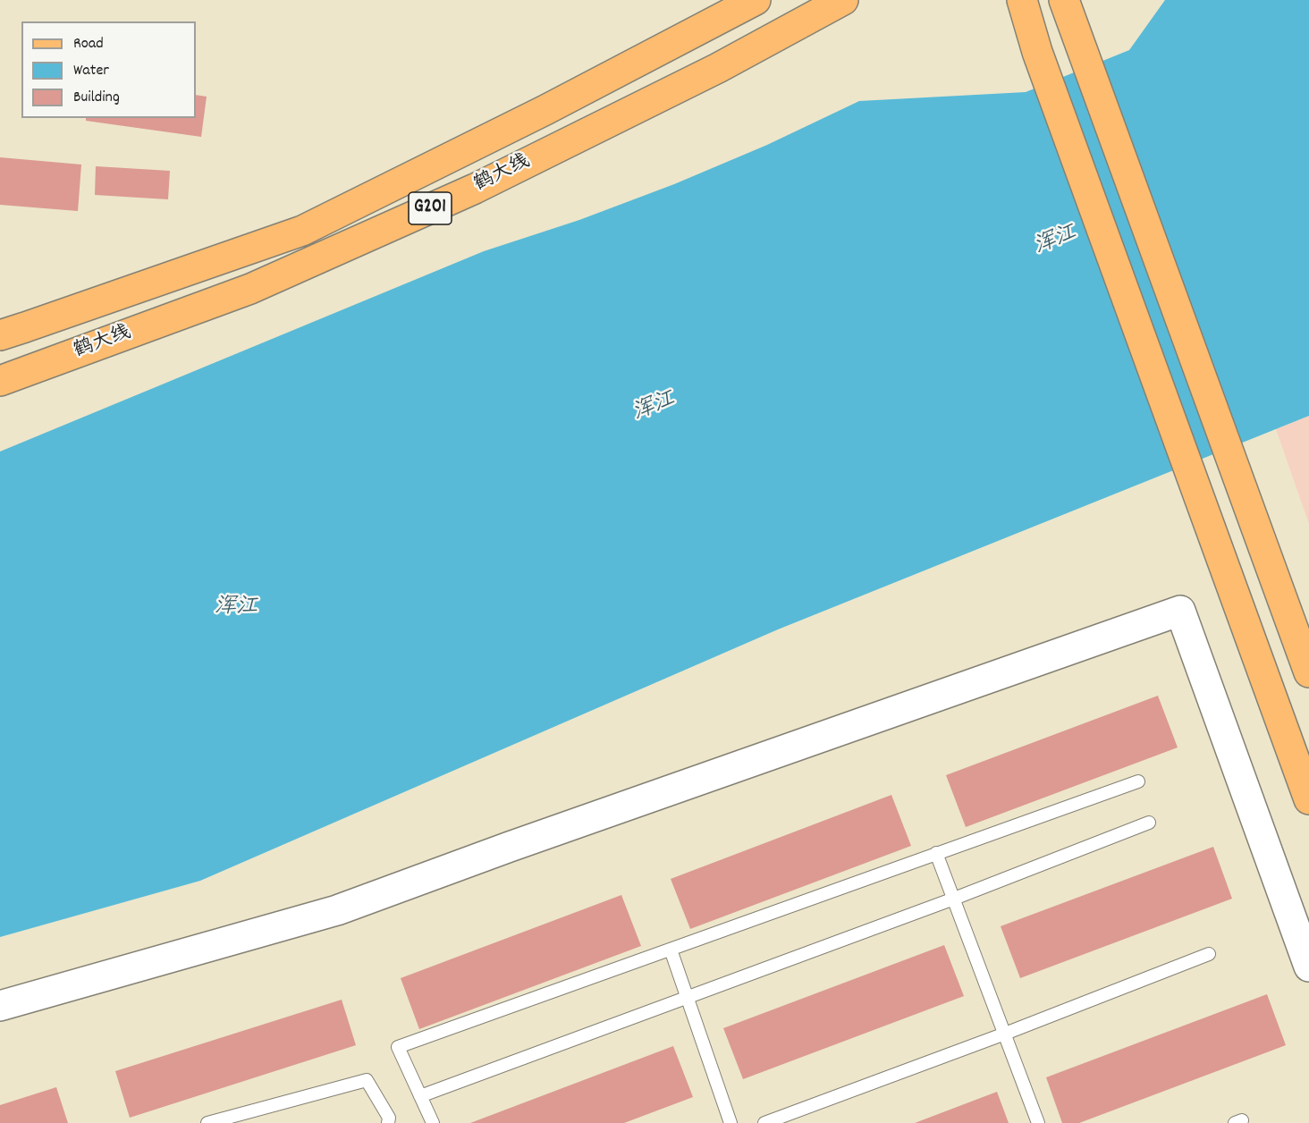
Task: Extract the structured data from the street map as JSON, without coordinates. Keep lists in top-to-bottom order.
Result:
{
  "streets": {
    "main road": ["鹤大线", "G201"]
  },
  "water": ["浑江"],
  "legend": ["Road", "Water", "Building"]
}
